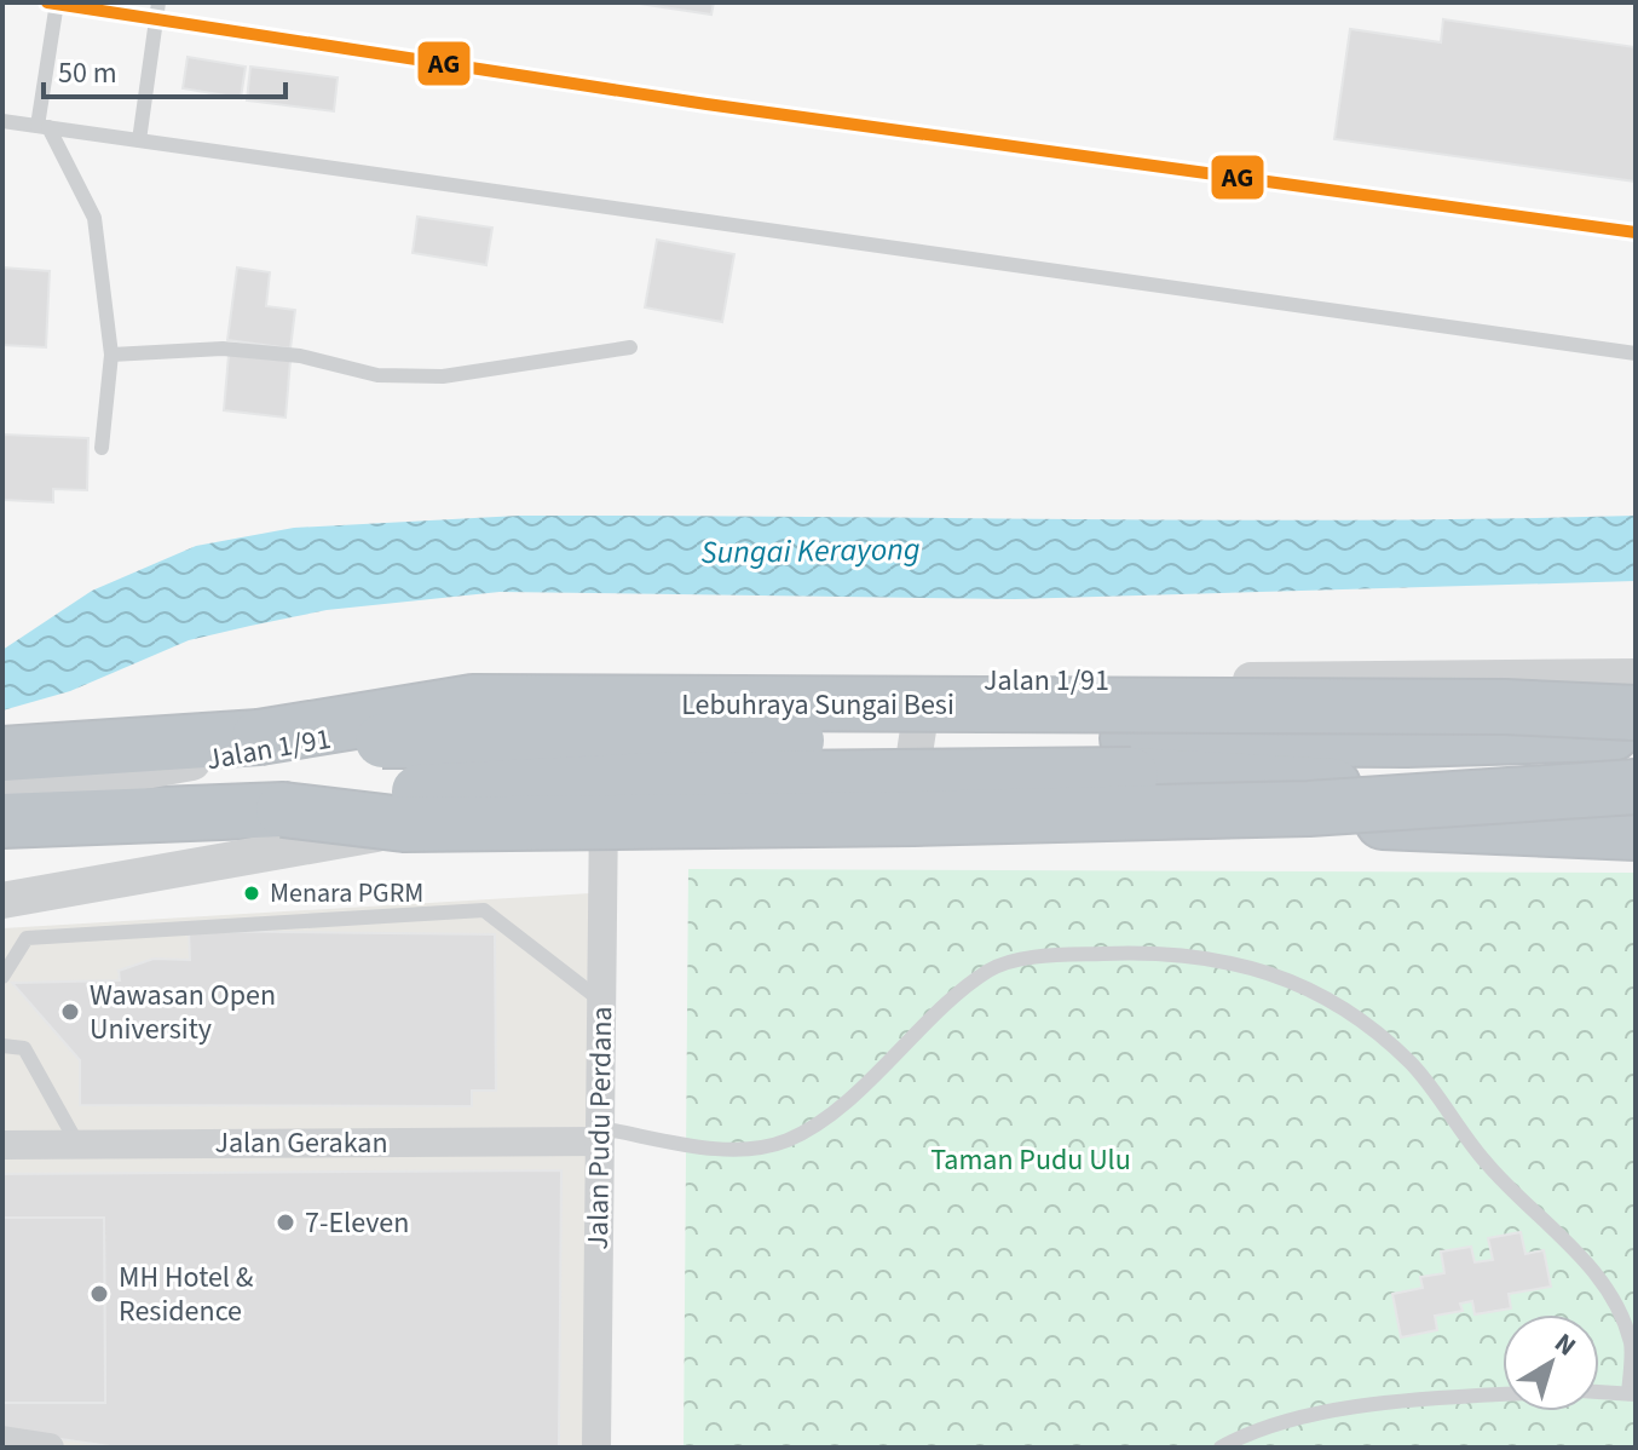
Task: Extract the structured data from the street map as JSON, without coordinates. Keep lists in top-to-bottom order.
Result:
{
  "streets": {
    "highway": ["Lebuhraya Sungai Besi"],
    "street": ["Jalan 1/91", "Jalan Pudu Perdana", "Jalan Gerakan"]
  },
  "crossings": [
    ["Jalan Pudu Perdana", "Jalan Gerakan"]
  ],
  "water": ["Sungai Kerayong"],
  "parks": ["Taman Pudu Ulu"],
  "places": [
    "Menara PGRM",
    "Wawasan Open University",
    "7-Eleven",
    "MH Hotel & Residence"
  ],
  "lines": ["transit line AG"],
  "scale_bar": "50 m",
  "north": "top right"
}
